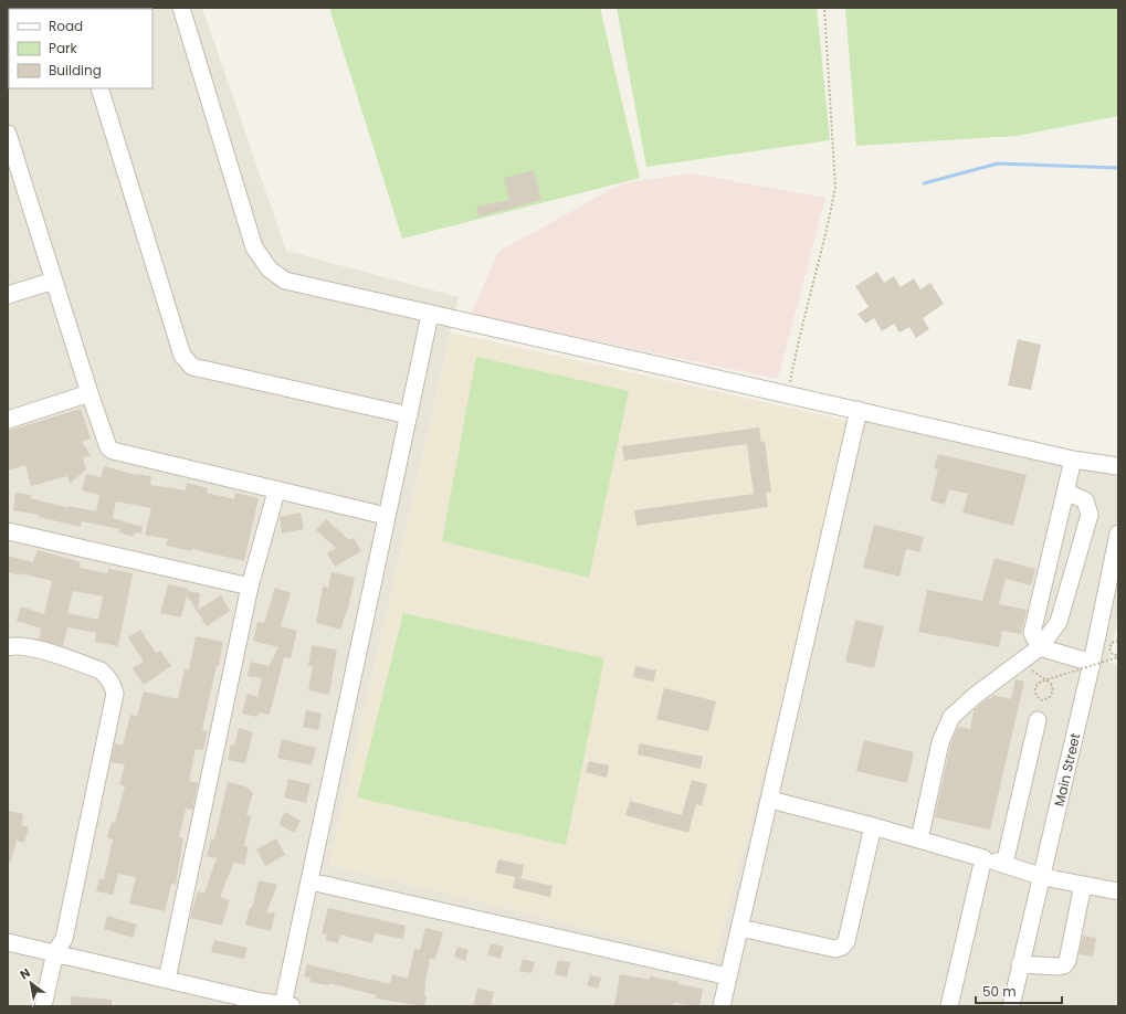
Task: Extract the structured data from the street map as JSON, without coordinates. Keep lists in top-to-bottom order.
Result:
{
  "streets": {
    "street": ["Main Street"]
  },
  "legend": ["Road", "Park", "Building"],
  "scale_bar": "50 m",
  "north": "top left"
}
